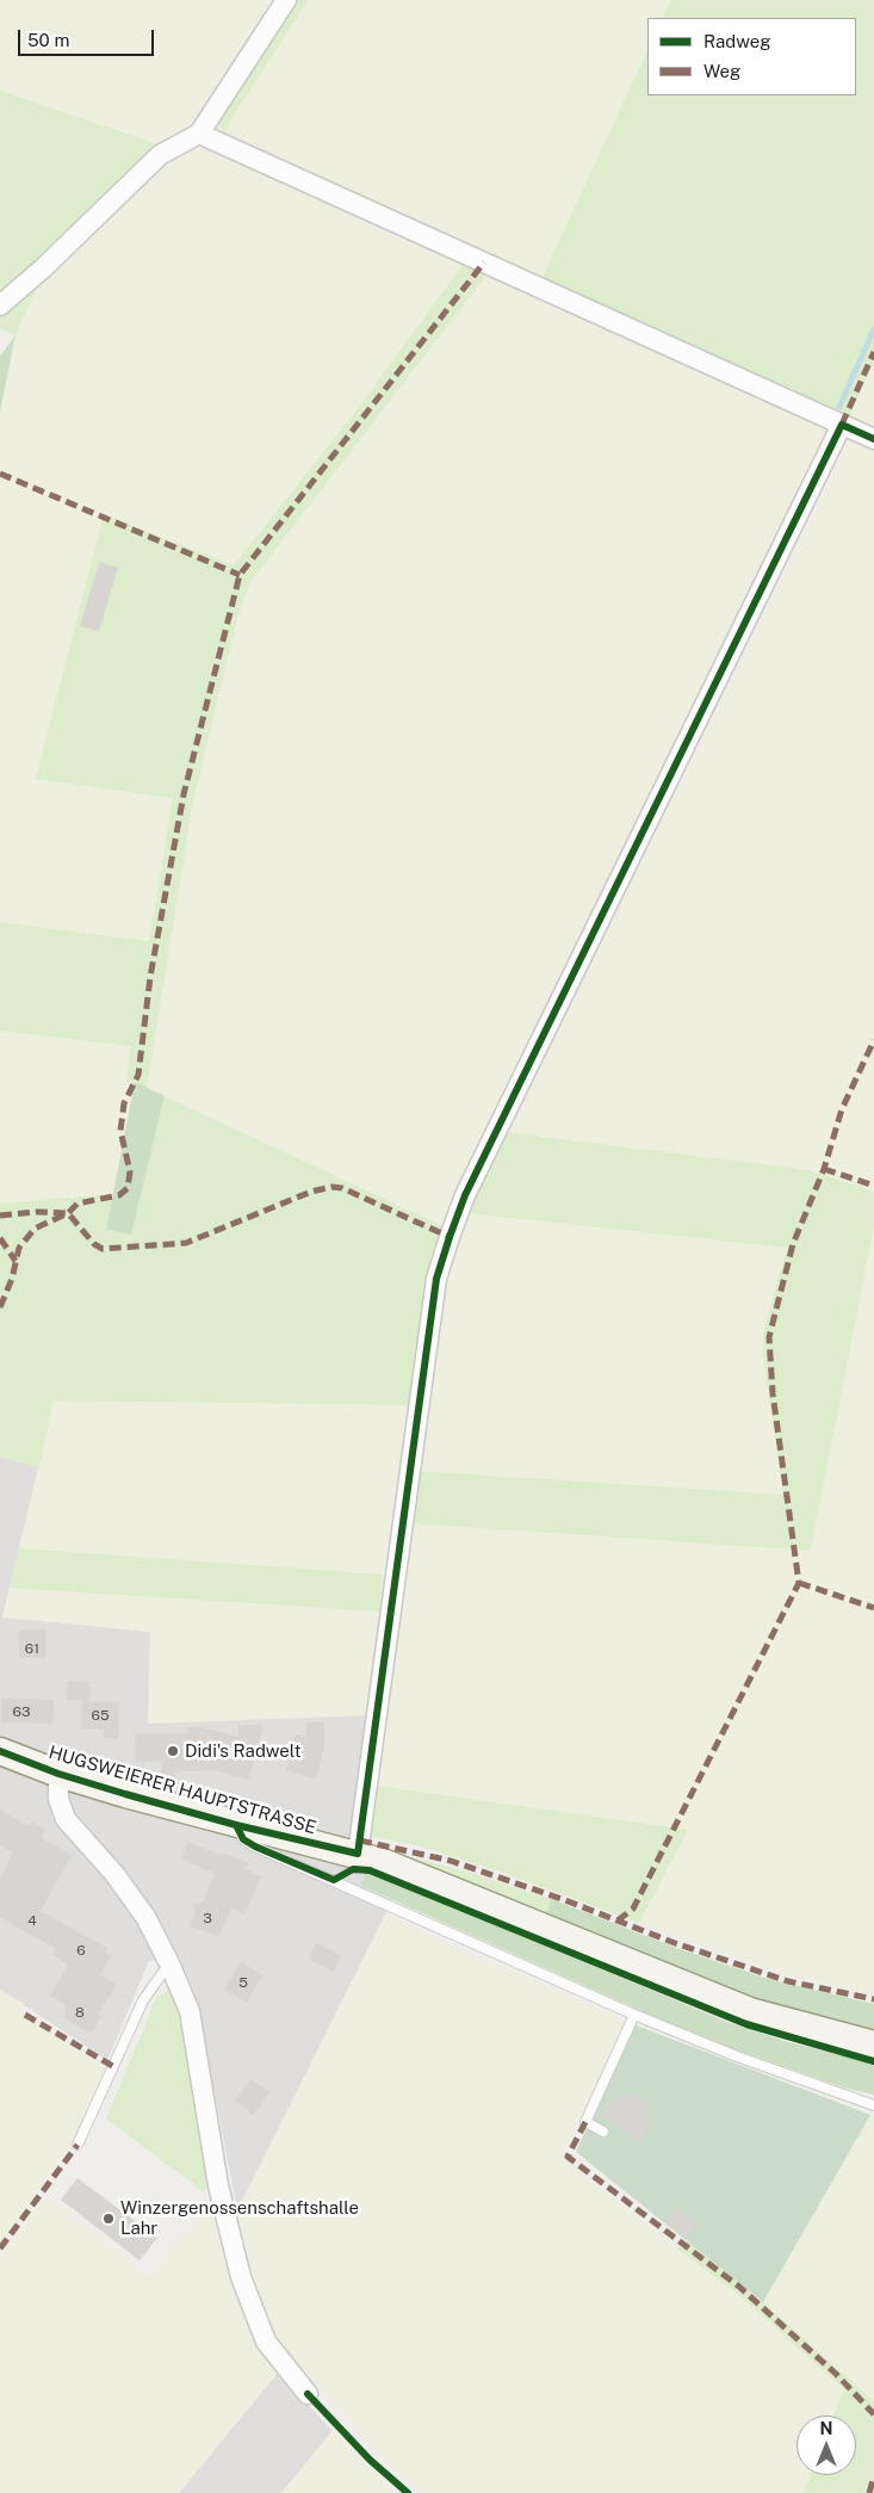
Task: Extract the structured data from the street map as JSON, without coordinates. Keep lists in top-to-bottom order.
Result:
{
  "streets": {
    "street": ["HUGSWEIERER HAUPTSTRASSE"]
  },
  "places": ["Didi's Radwelt", "Winzergenossenschaftshalle Lahr"],
  "house_numbers": [
    "61",
    "63",
    "65",
    "3",
    "4",
    "6",
    "5",
    "8"
  ],
  "legend": ["Radweg", "Weg"],
  "scale_bar": "50 m",
  "north": "top"
}
